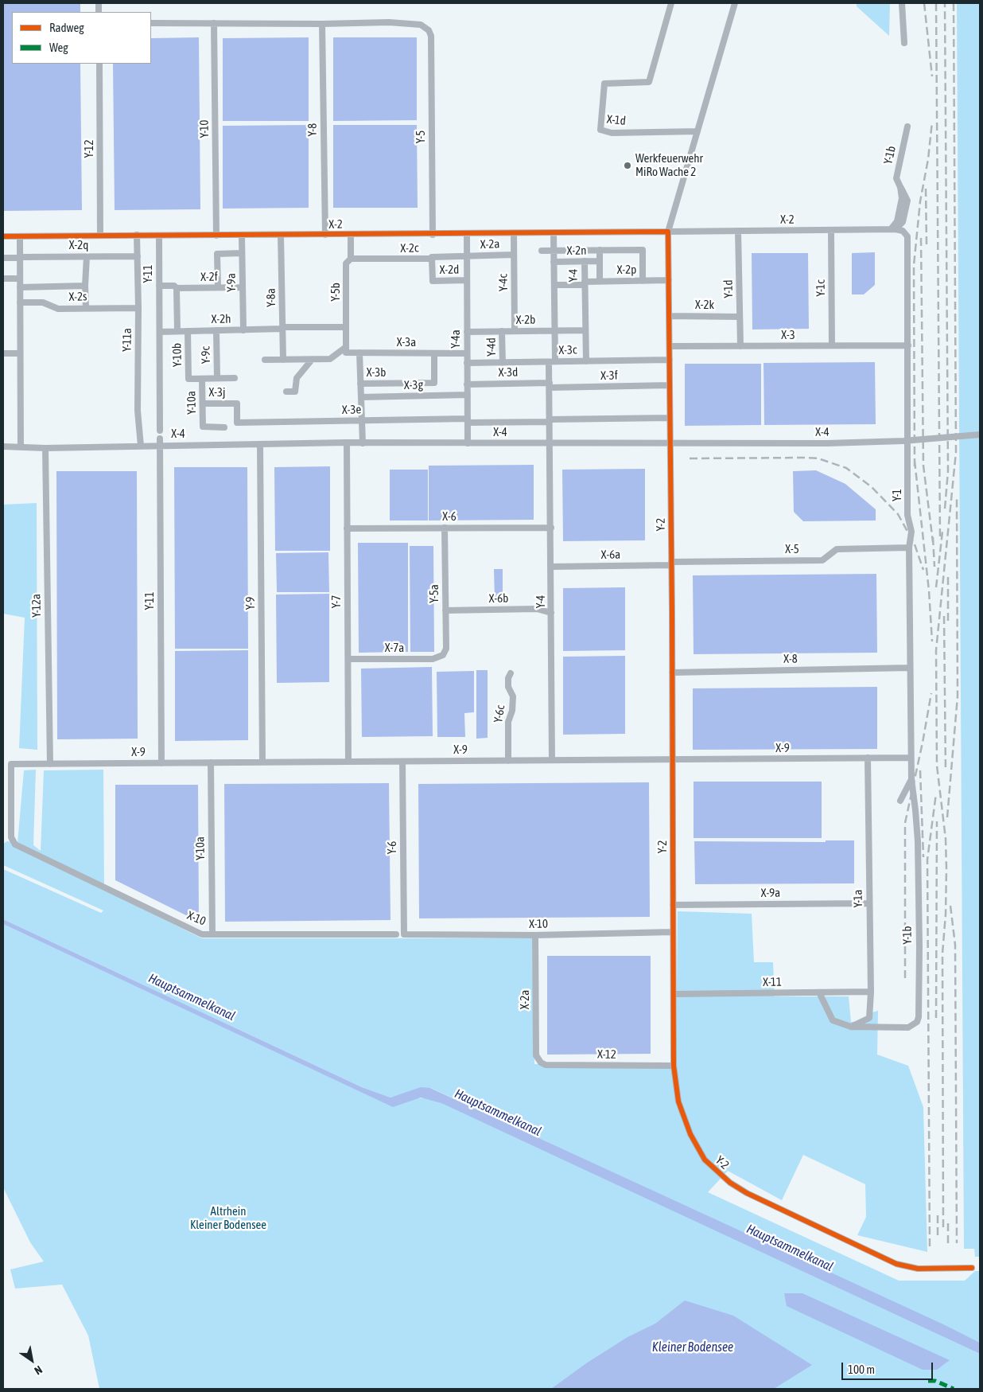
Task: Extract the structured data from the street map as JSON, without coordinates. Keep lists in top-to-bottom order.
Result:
{
  "streets": {
    "street": [
      "X-1d",
      "Y-10",
      "Y-8",
      "Y-5",
      "Y-12",
      "Y-1b",
      "X-2",
      "X-2a",
      "X-2q",
      "X-2c",
      "X-2n",
      "X-2d",
      "X-2p",
      "Y-11",
      "Y-4",
      "X-2f",
      "Y-9a",
      "Y-4c",
      "Y-1c",
      "Y-1d",
      "Y-5b",
      "X-2s",
      "Y-8a",
      "X-2k",
      "X-2h",
      "X-2b",
      "X-3",
      "Y-4a",
      "Y-11a",
      "X-3a",
      "Y-4d",
      "X-3c",
      "Y-10b",
      "Y-9c",
      "X-3b",
      "X-3d",
      "X-3f",
      "X-3g",
      "X-3j",
      "Y-10a",
      "X-3e",
      "X-4",
      "Y-1",
      "X-6",
      "Y-2",
      "X-5",
      "X-6a",
      "Y-5a",
      "X-6b",
      "Y-7",
      "Y-9",
      "Y-12a",
      "X-7a",
      "X-8",
      "Y-6c",
      "X-9",
      "Y-6",
      "X-9a",
      "Y-1a",
      "X-10",
      "X-11",
      "X-12"
    ]
  },
  "crossings": [
    ["Y-10", "X-2"],
    ["Y-8", "Y-5"],
    ["Y-8", "X-2"],
    ["Y-5", "X-2"],
    ["Y-12", "X-2"],
    ["Y-1b", "X-2"],
    ["Y-1b", "Y-1"],
    ["Y-1b", "X-9"],
    ["Y-1b", "Y-1a"],
    ["X-2", "Y-11"],
    ["X-2", "Y-9a"],
    ["X-2", "Y-4c"],
    ["X-2", "Y-1c"],
    ["X-2", "Y-1d"],
    ["X-2", "Y-5b"],
    ["X-2", "Y-8a"],
    ["X-2", "Y-4a"],
    ["X-2", "Y-11a"],
    ["X-2", "Y-1"],
    ["X-2", "Y-2"],
    ["X-2a", "X-2c"],
    ["X-2a", "Y-4c"],
    ["X-2a", "Y-4a"],
    ["X-2a", "X-10"],
    ["X-2a", "X-12"],
    ["X-2q", "Y-11a"],
    ["X-2c", "X-2d"],
    ["X-2c", "Y-5b"],
    ["X-2c", "Y-4a"],
    ["X-2n", "Y-4"],
    ["X-2d", "Y-4a"],
    ["X-2p", "Y-4"],
    ["X-2p", "Y-2"],
    ["Y-11", "X-2f"],
    ["Y-11", "X-2h"],
    ["Y-11", "X-4"],
    ["Y-11", "X-9"],
    ["Y-4", "X-2b"],
    ["Y-4", "X-3c"],
    ["Y-4", "X-4"],
    ["Y-4", "X-6"],
    ["Y-4", "X-6a"],
    ["Y-4", "X-6b"],
    ["Y-4", "X-9"],
    ["X-2f", "Y-9a"],
    ["Y-9a", "X-2h"],
    ["Y-4c", "X-2b"],
    ["Y-1c", "X-3"],
    ["Y-1d", "X-2k"],
    ["Y-1d", "X-3"],
    ["Y-5b", "X-2h"],
    ["Y-5b", "X-3a"],
    ["X-2s", "Y-11a"],
    ["Y-8a", "X-2h"],
    ["X-2k", "Y-2"],
    ["X-2h", "Y-10b"],
    ["X-2h", "Y-9c"],
    ["X-2b", "Y-4a"],
    ["X-2b", "Y-4d"],
    ["X-3", "Y-1"],
    ["X-3", "Y-2"],
    ["Y-4a", "X-3a"],
    ["Y-4a", "X-3c"],
    ["Y-4a", "X-3d"],
    ["Y-4a", "X-3g"],
    ["Y-4a", "X-3e"],
    ["Y-4a", "X-4"],
    ["Y-11a", "X-4"],
    ["X-3a", "X-3b"],
    ["Y-4d", "X-3c"],
    ["X-3c", "Y-2"],
    ["Y-10b", "Y-10a"],
    ["X-3d", "X-3f"],
    ["X-3f", "Y-2"],
    ["X-3j", "Y-10a"],
    ["X-3j", "X-3e"],
    ["Y-10a", "X-9"],
    ["Y-10a", "X-10"],
    ["X-3e", "Y-2"],
    ["X-4", "Y-2"],
    ["X-4", "Y-7"],
    ["X-4", "Y-9"],
    ["X-4", "Y-12a"],
    ["Y-1", "X-5"],
    ["Y-1", "X-8"],
    ["Y-1", "X-9"],
    ["X-6", "Y-5a"],
    ["X-6", "Y-7"],
    ["Y-2", "X-5"],
    ["Y-2", "X-6a"],
    ["Y-2", "X-8"],
    ["Y-2", "X-9"],
    ["Y-2", "X-9a"],
    ["Y-2", "X-10"],
    ["Y-2", "X-11"],
    ["Y-2", "X-12"],
    ["X-5", "X-6a"],
    ["Y-5a", "X-6b"],
    ["Y-5a", "X-7a"],
    ["Y-7", "X-7a"],
    ["Y-7", "X-9"],
    ["Y-9", "X-9"],
    ["Y-12a", "X-9"],
    ["Y-6c", "X-9"],
    ["X-9", "Y-6"],
    ["X-9", "Y-1a"],
    ["X-9", "X-10"],
    ["Y-6", "X-10"],
    ["X-9a", "Y-1a"],
    ["Y-1a", "X-11"]
  ],
  "water": ["Hauptsammelkanal", "Kleiner Bodensee"],
  "parks": ["Altrhein Kleiner Bodensee"],
  "places": ["Werkfeuerwehr MiRo Wache 2"],
  "legend": ["Radweg", "Weg"],
  "scale_bar": "100 m",
  "north": "bottom right"
}
